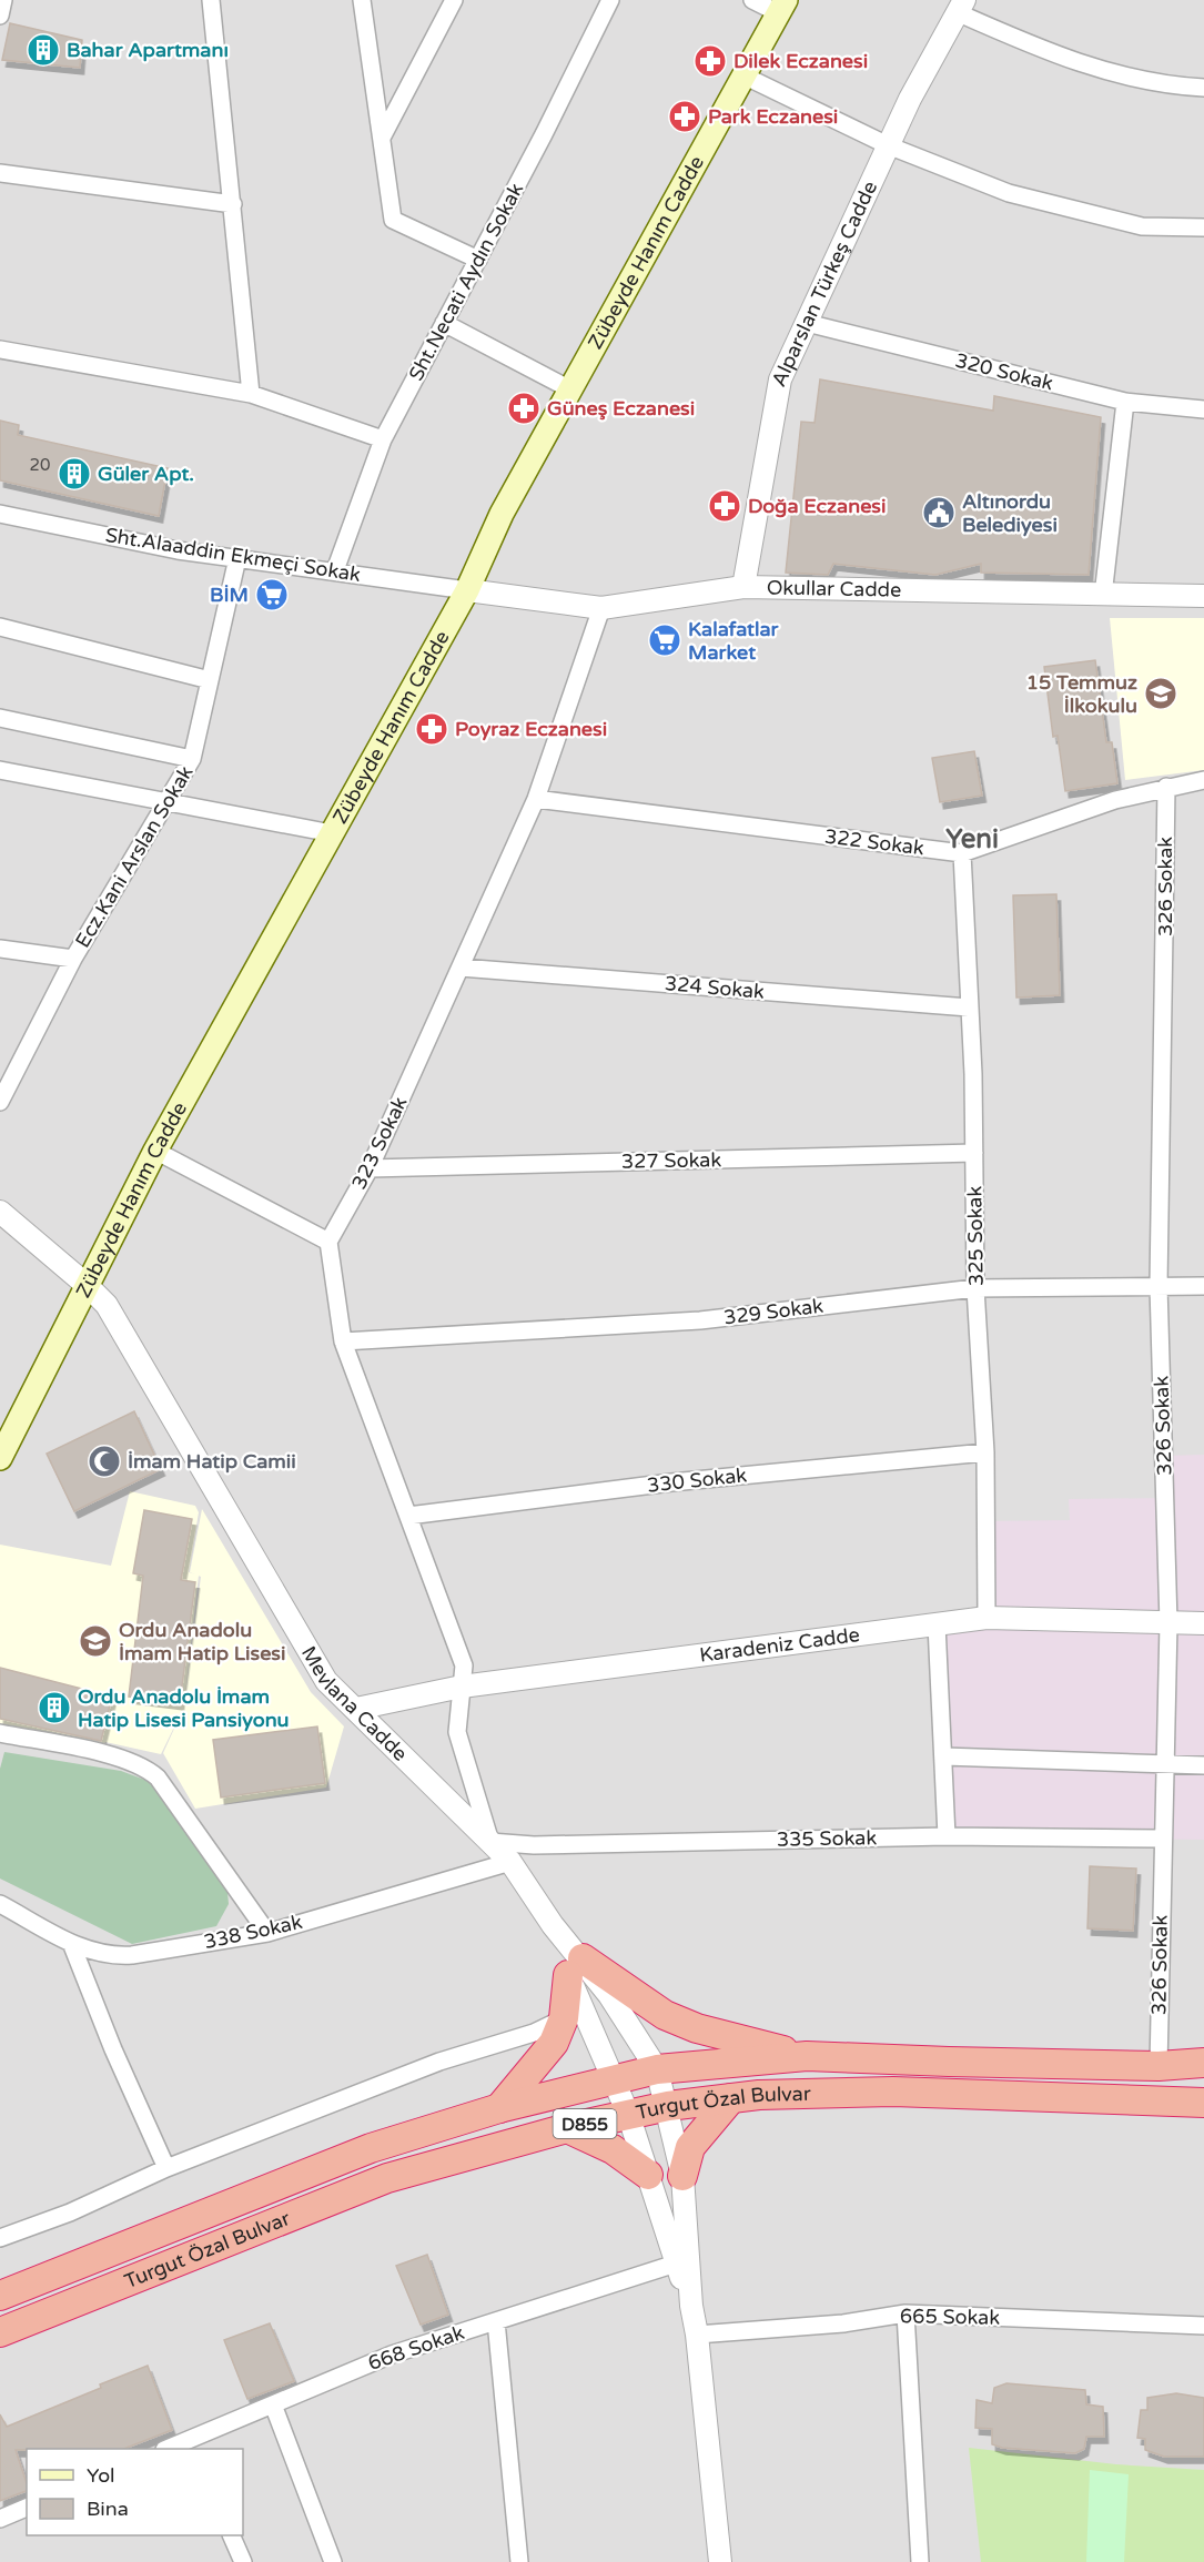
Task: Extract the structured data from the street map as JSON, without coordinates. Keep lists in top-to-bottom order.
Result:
{
  "streets": {
    "highway": ["Turgut Özal Bulvar", "D855"],
    "main road": ["Zübeyde Hanım Cadde"],
    "street": [
      "Sht.Necati Aydın Sokak",
      "Alparslan Türkeş Cadde",
      "320 Sokak",
      "Sht.Alaaddin Ekmeçi Sokak",
      "Okullar Cadde",
      "322 Sokak",
      "Ecz.Kani Arslan Sokak",
      "326 Sokak",
      "324 Sokak",
      "323 Sokak",
      "327 Sokak",
      "325 Sokak",
      "329 Sokak",
      "330 Sokak",
      "Karadeniz Cadde",
      "Mevlana Cadde",
      "335 Sokak",
      "338 Sokak",
      "665 Sokak",
      "668 Sokak"
    ]
  },
  "crossings": [
    ["Zübeyde Hanım Cadde", "Sht.Alaaddin Ekmeçi Sokak"],
    ["Zübeyde Hanım Cadde", "Okullar Cadde"],
    ["Zübeyde Hanım Cadde", "Mevlana Cadde"],
    ["Sht.Necati Aydın Sokak", "Sht.Alaaddin Ekmeçi Sokak"],
    ["Alparslan Türkeş Cadde", "320 Sokak"],
    ["Alparslan Türkeş Cadde", "Okullar Cadde"],
    ["Sht.Alaaddin Ekmeçi Sokak", "Okullar Cadde"],
    ["Sht.Alaaddin Ekmeçi Sokak", "Ecz.Kani Arslan Sokak"],
    ["Okullar Cadde", "323 Sokak"],
    ["322 Sokak", "326 Sokak"],
    ["322 Sokak", "323 Sokak"],
    ["322 Sokak", "325 Sokak"],
    ["326 Sokak", "329 Sokak"],
    ["326 Sokak", "Karadeniz Cadde"],
    ["326 Sokak", "335 Sokak"],
    ["326 Sokak", "Turgut Özal Bulvar"],
    ["324 Sokak", "323 Sokak"],
    ["324 Sokak", "325 Sokak"],
    ["323 Sokak", "327 Sokak"],
    ["327 Sokak", "325 Sokak"],
    ["325 Sokak", "329 Sokak"],
    ["325 Sokak", "330 Sokak"],
    ["325 Sokak", "Karadeniz Cadde"],
    ["Karadeniz Cadde", "Mevlana Cadde"],
    ["Mevlana Cadde", "335 Sokak"],
    ["Mevlana Cadde", "338 Sokak"],
    ["Mevlana Cadde", "Turgut Özal Bulvar"],
    ["Mevlana Cadde", "668 Sokak"]
  ],
  "districts": ["Yeni"],
  "places": {
    "building": ["Bahar Apartmanı", "Güler Apt.", "Ordu Anadolu İmam Hatip Lisesi Pansiyonu"],
    "pharmacy": [
      "Dilek Eczanesi",
      "Park Eczanesi",
      "Güneş Eczanesi",
      "Doğa Eczanesi",
      "Poyraz Eczanesi"
    ],
    "public building": ["Altınordu Belediyesi"],
    "supermarket": ["BİM", "Kalafatlar Market"],
    "school or university": ["15 Temmuz İlkokulu", "Ordu Anadolu İmam Hatip Lisesi"],
    "mosque": ["İmam Hatip Camii"]
  },
  "house_numbers": ["20"],
  "legend": ["Yol", "Bina"]
}
